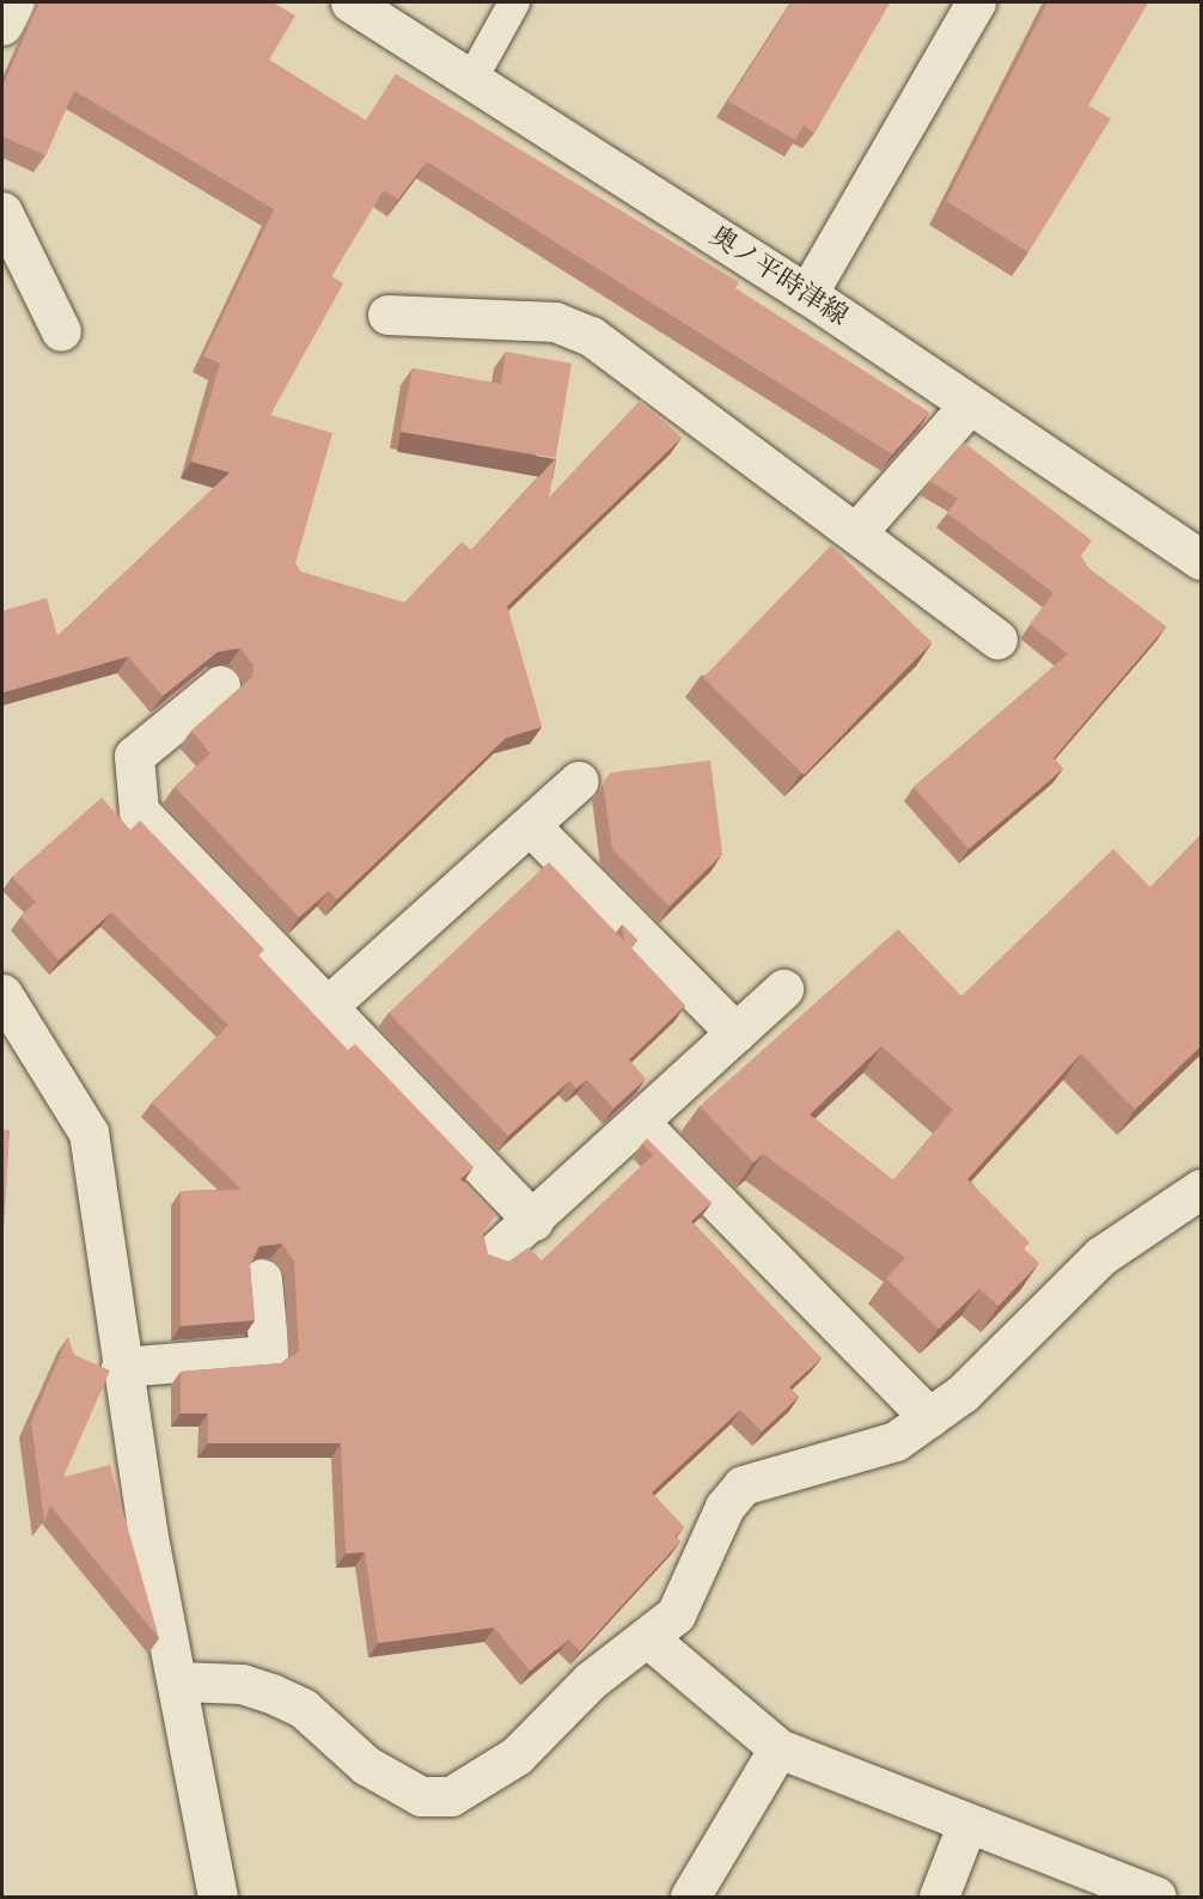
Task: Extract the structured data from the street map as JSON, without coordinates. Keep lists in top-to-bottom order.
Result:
{
  "streets": {
    "street": ["奥ノ平時津線"]
  }
}
